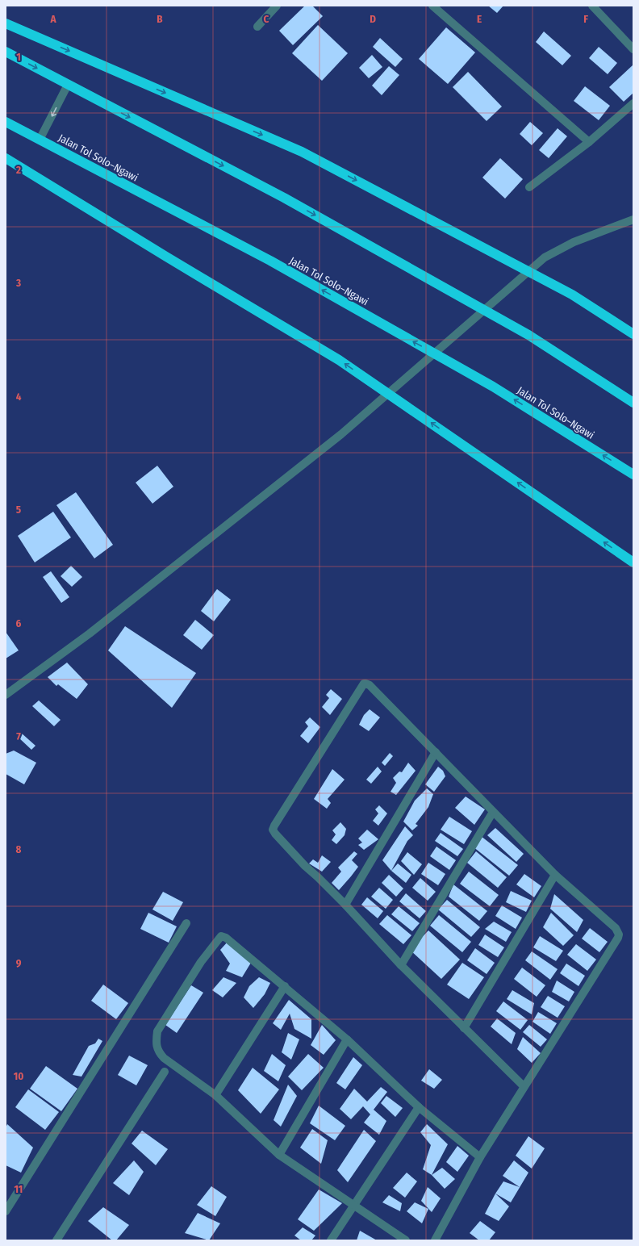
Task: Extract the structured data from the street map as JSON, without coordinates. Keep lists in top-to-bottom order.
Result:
{
  "streets": {
    "highway": ["Jalan Tol Solo–Ngawi"]
  },
  "grid": {
    "columns": [
      "A",
      "B",
      "C",
      "D",
      "E",
      "F"
    ],
    "rows": [
      "1",
      "2",
      "3",
      "4",
      "5",
      "6",
      "7",
      "8",
      "9",
      "10",
      "11"
    ]
  }
}
